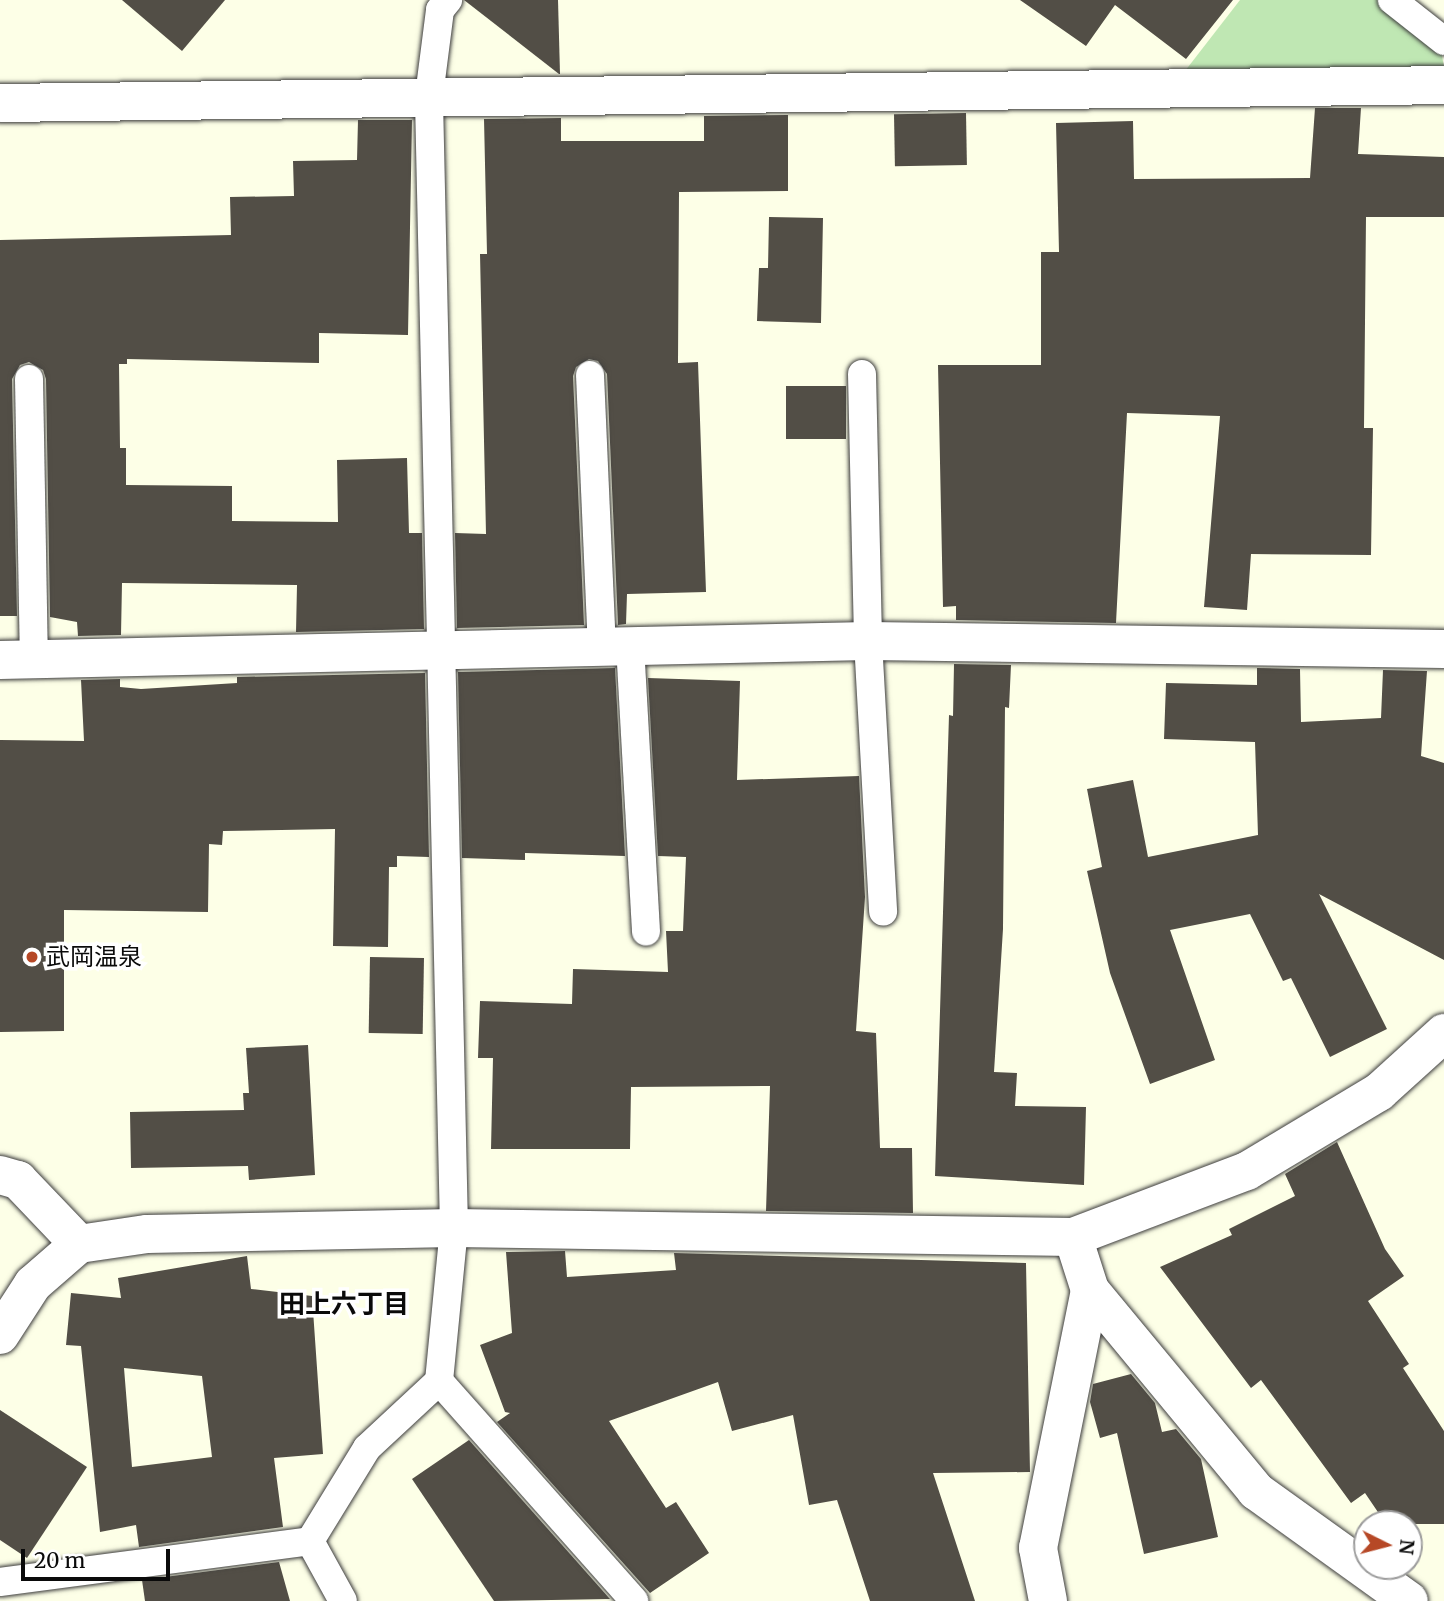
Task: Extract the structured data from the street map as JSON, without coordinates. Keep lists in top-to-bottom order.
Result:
{
  "districts": ["田上六丁目"],
  "places": ["武岡温泉"],
  "scale_bar": "20 m",
  "north": "right"
}
